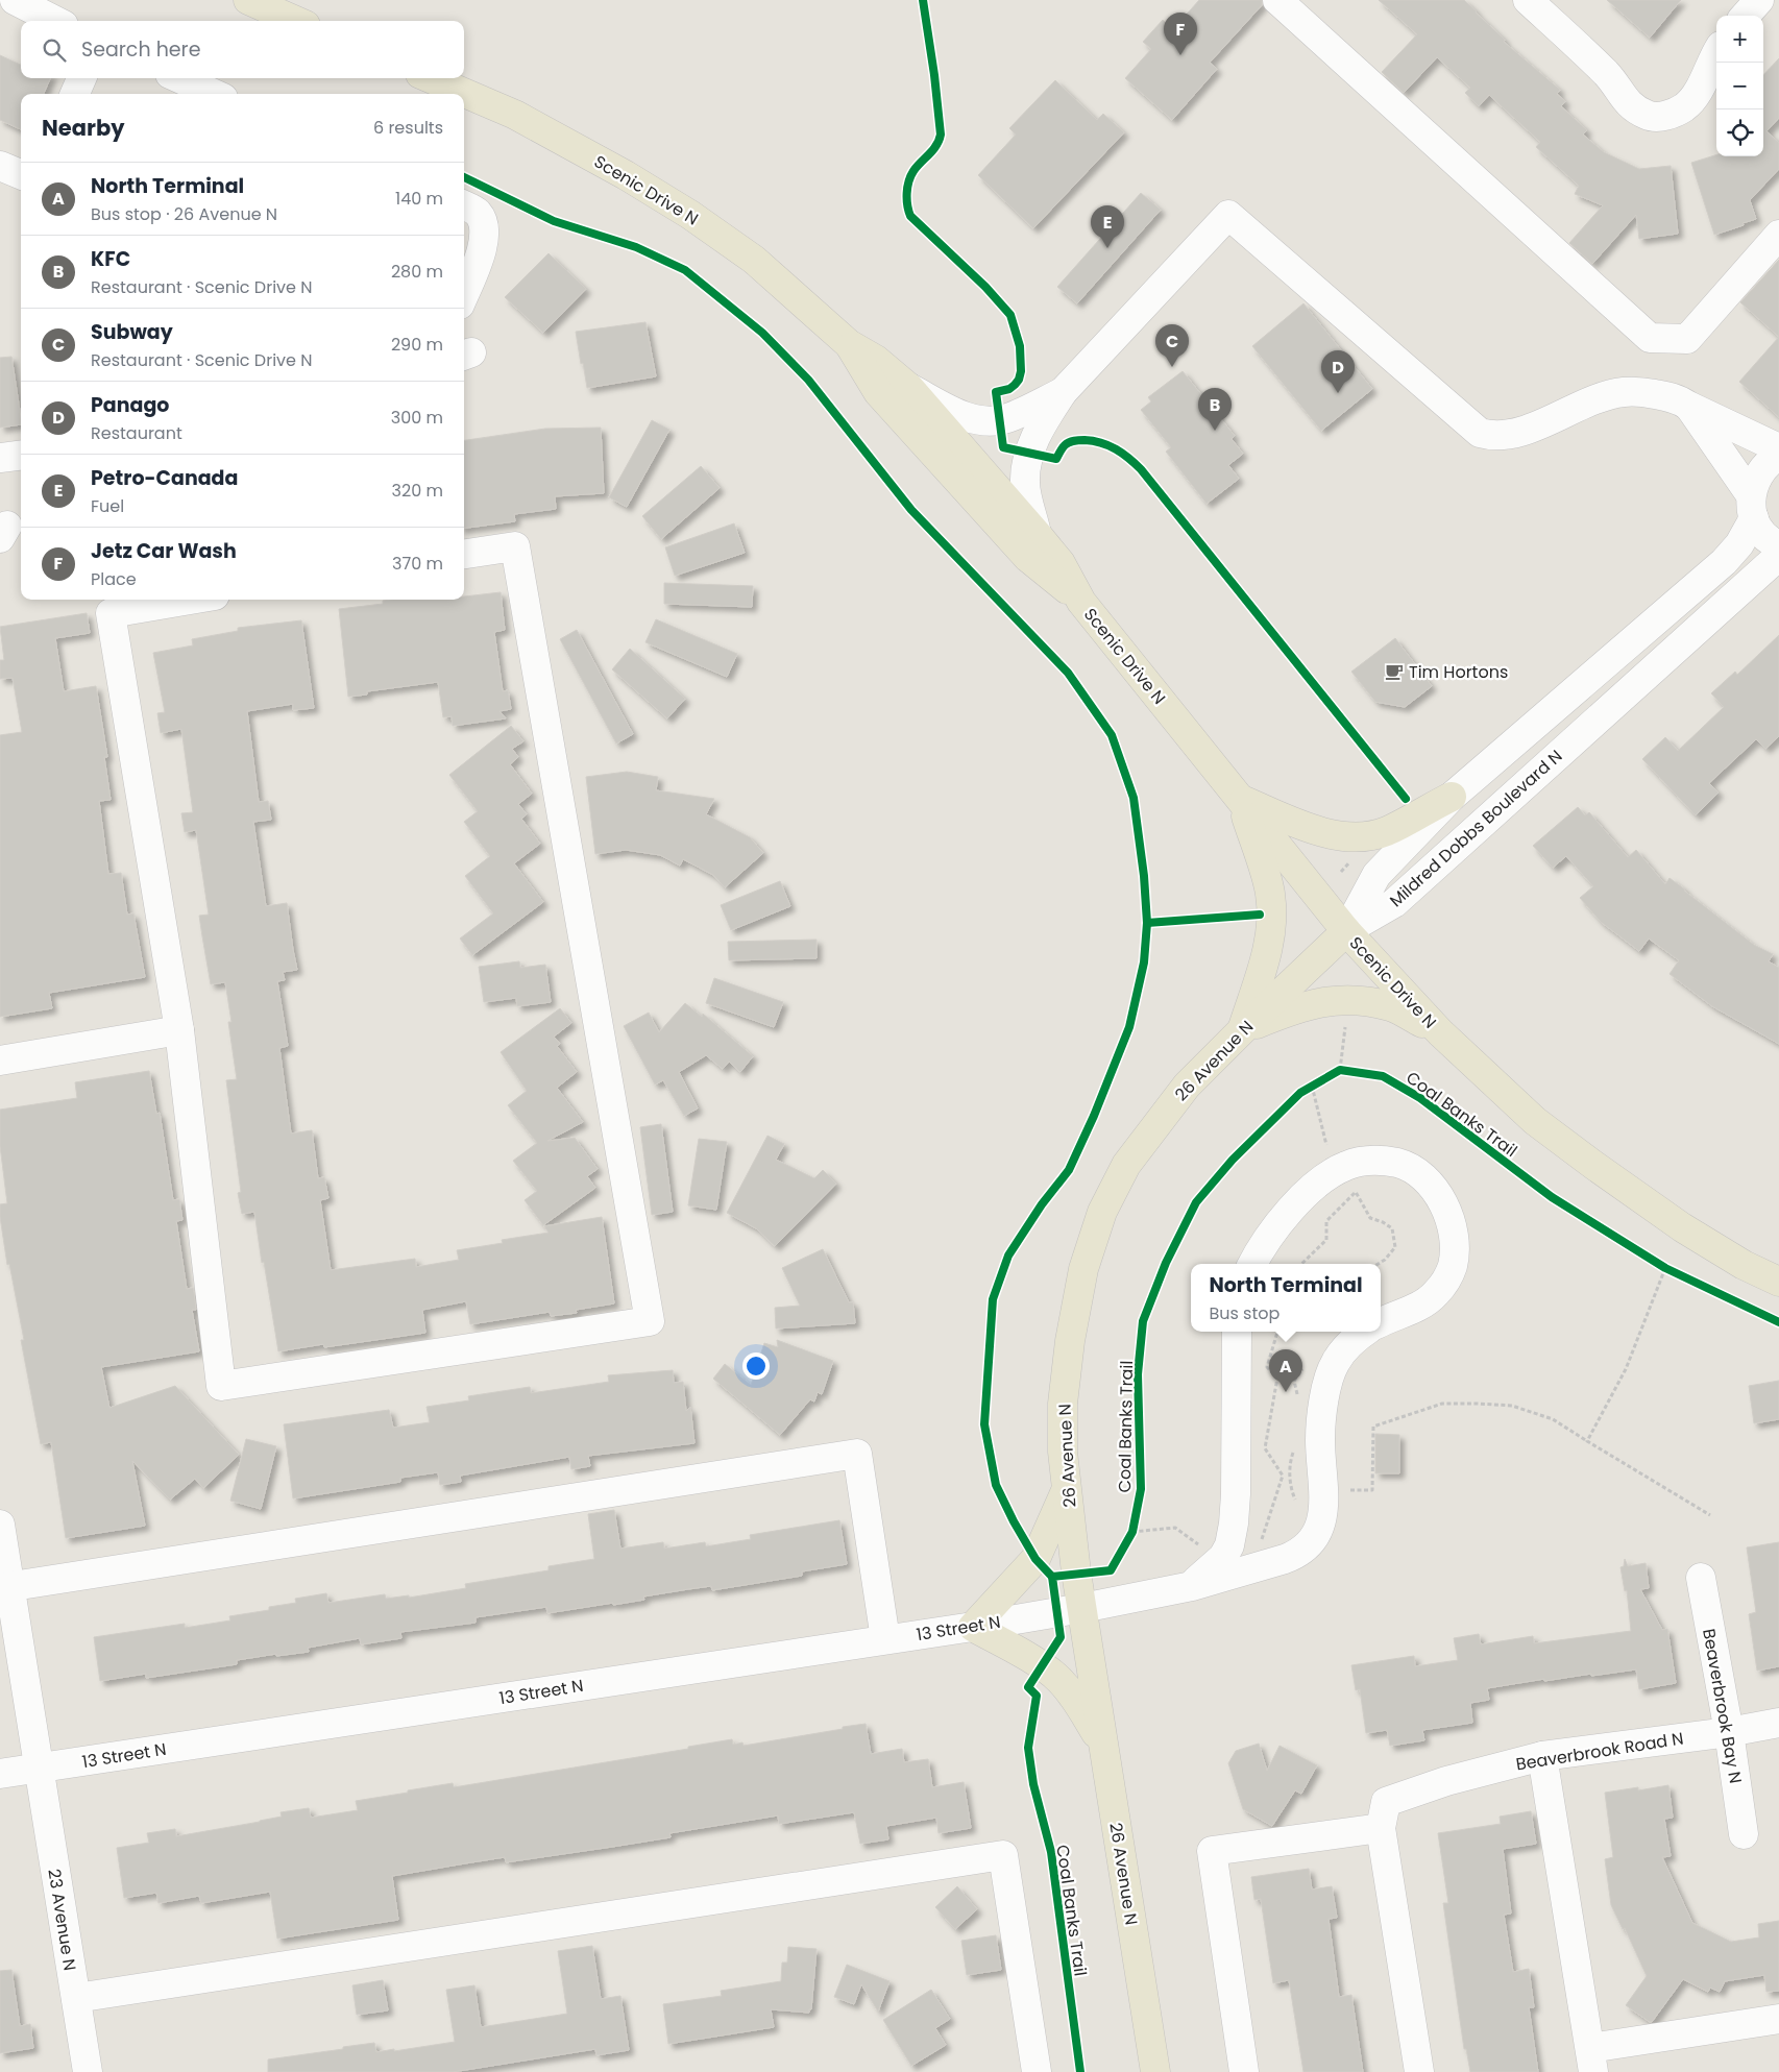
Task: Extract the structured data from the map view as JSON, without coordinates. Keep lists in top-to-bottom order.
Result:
{
  "streets": {
    "main road": ["Scenic Drive N", "26 Avenue N"],
    "street": [
      "Mildred Dobbs Boulevard N",
      "13 Street N",
      "Beaverbrook Bay N",
      "Beaverbrook Road N",
      "23 Avenue N"
    ],
    "cycle path": ["Coal Banks Trail"]
  },
  "crossings": [
    ["Scenic Drive N", "Mildred Dobbs Boulevard N"],
    ["Scenic Drive N", "26 Avenue N"],
    ["Mildred Dobbs Boulevard N", "26 Avenue N"],
    ["26 Avenue N", "13 Street N"],
    ["13 Street N", "23 Avenue N"],
    ["Beaverbrook Bay N", "Beaverbrook Road N"]
  ],
  "places": {
    "cafe": ["Tim Hortons"]
  },
  "page": {
    "pins": [
      "F",
      "E",
      "C",
      "D",
      "B",
      "A"
    ],
    "map_buttons": ["+", "−"],
    "search": "Search here",
    "heading": ["Nearby", "6 results"],
    "list": [
      {
        "mark": "A",
        "name": "North Terminal",
        "note": "Bus stop · 26 Avenue N",
        "value": "140 m"
      },
      {
        "mark": "B",
        "name": "KFC",
        "note": "Restaurant · Scenic Drive N",
        "value": "280 m"
      },
      {
        "mark": "C",
        "name": "Subway",
        "note": "Restaurant · Scenic Drive N",
        "value": "290 m"
      },
      {
        "mark": "D",
        "name": "Panago",
        "note": "Restaurant",
        "value": "300 m"
      },
      {
        "mark": "E",
        "name": "Petro-Canada",
        "note": "Fuel",
        "value": "320 m"
      },
      {
        "mark": "F",
        "name": "Jetz Car Wash",
        "note": "Place",
        "value": "370 m"
      }
    ],
    "popup": ["North Terminal", "Bus stop"]
  }
}
